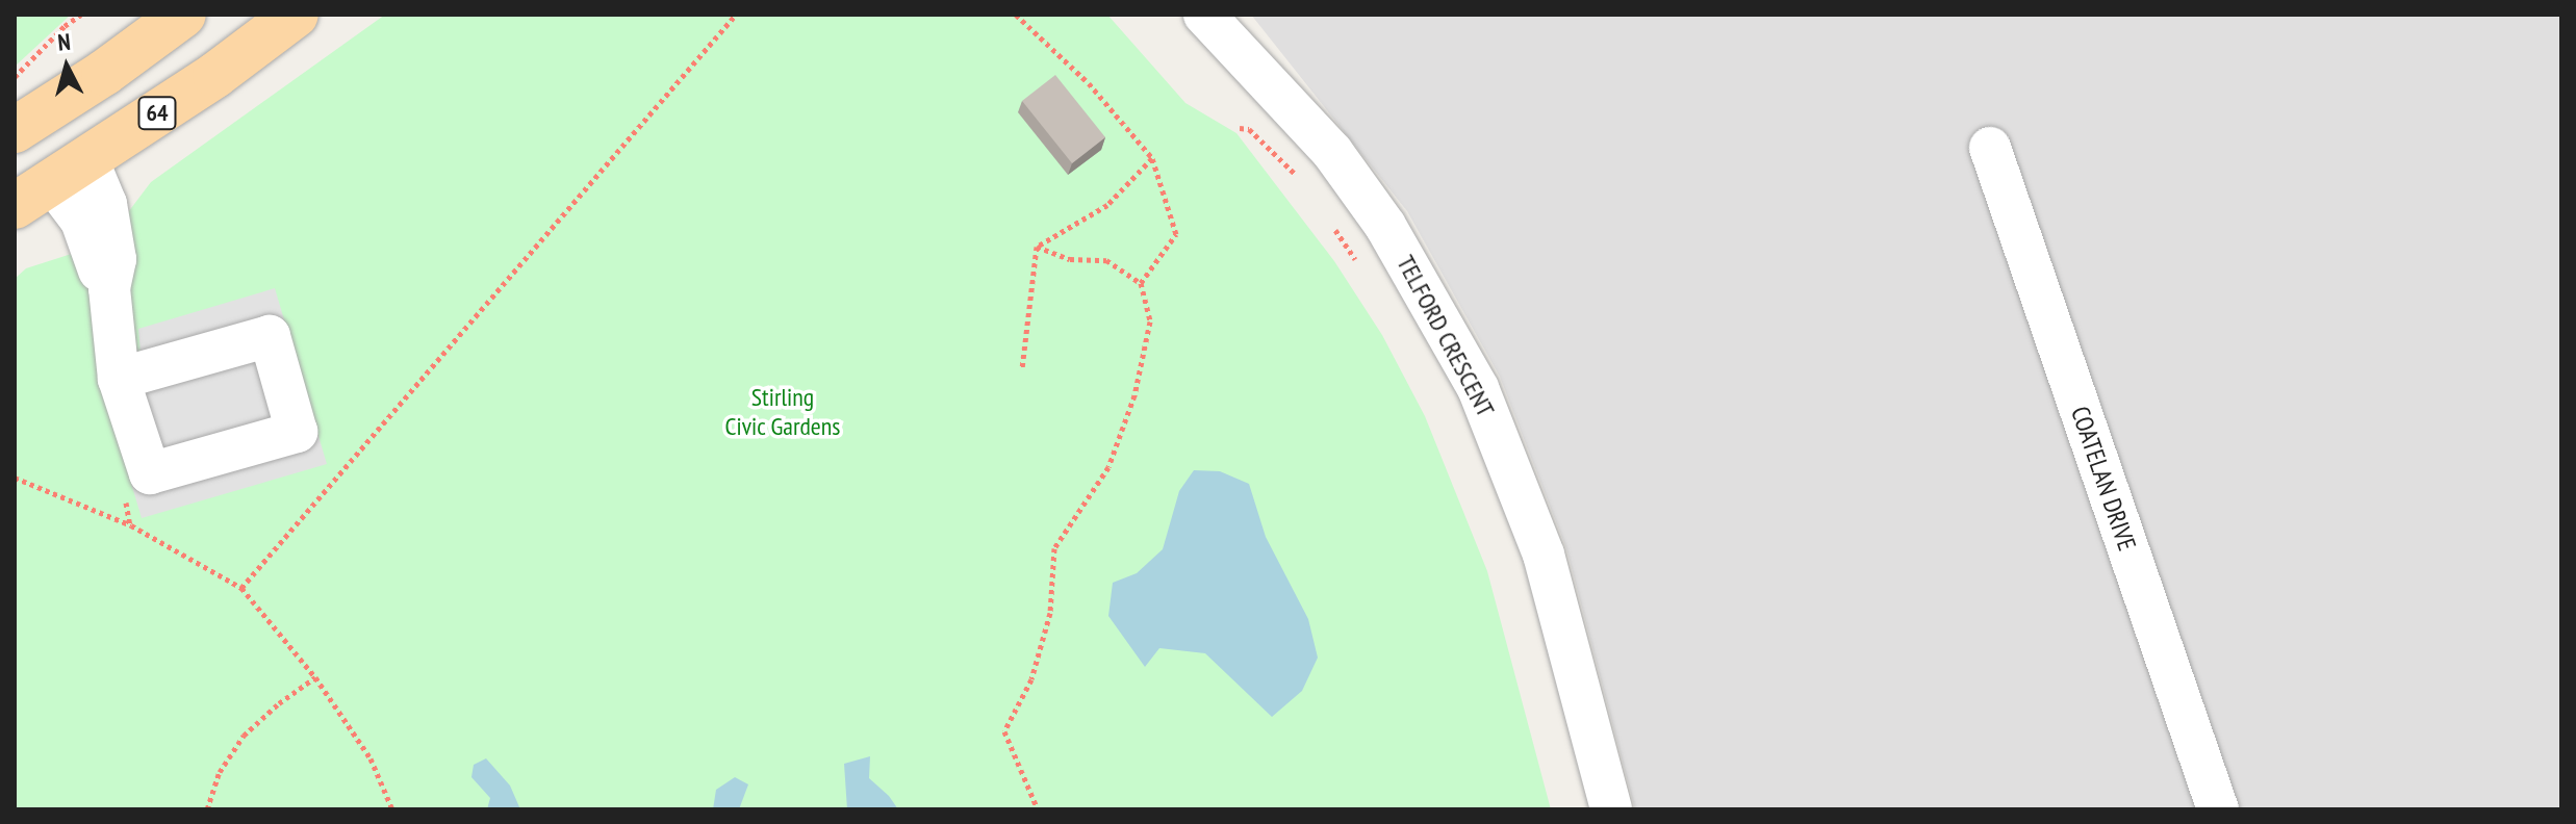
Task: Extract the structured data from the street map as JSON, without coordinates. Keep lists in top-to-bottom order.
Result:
{
  "streets": {
    "main road": ["64"],
    "street": ["TELFORD CRESCENT", "COATELAN DRIVE"]
  },
  "parks": ["Stirling Civic Gardens"],
  "north": "top"
}
